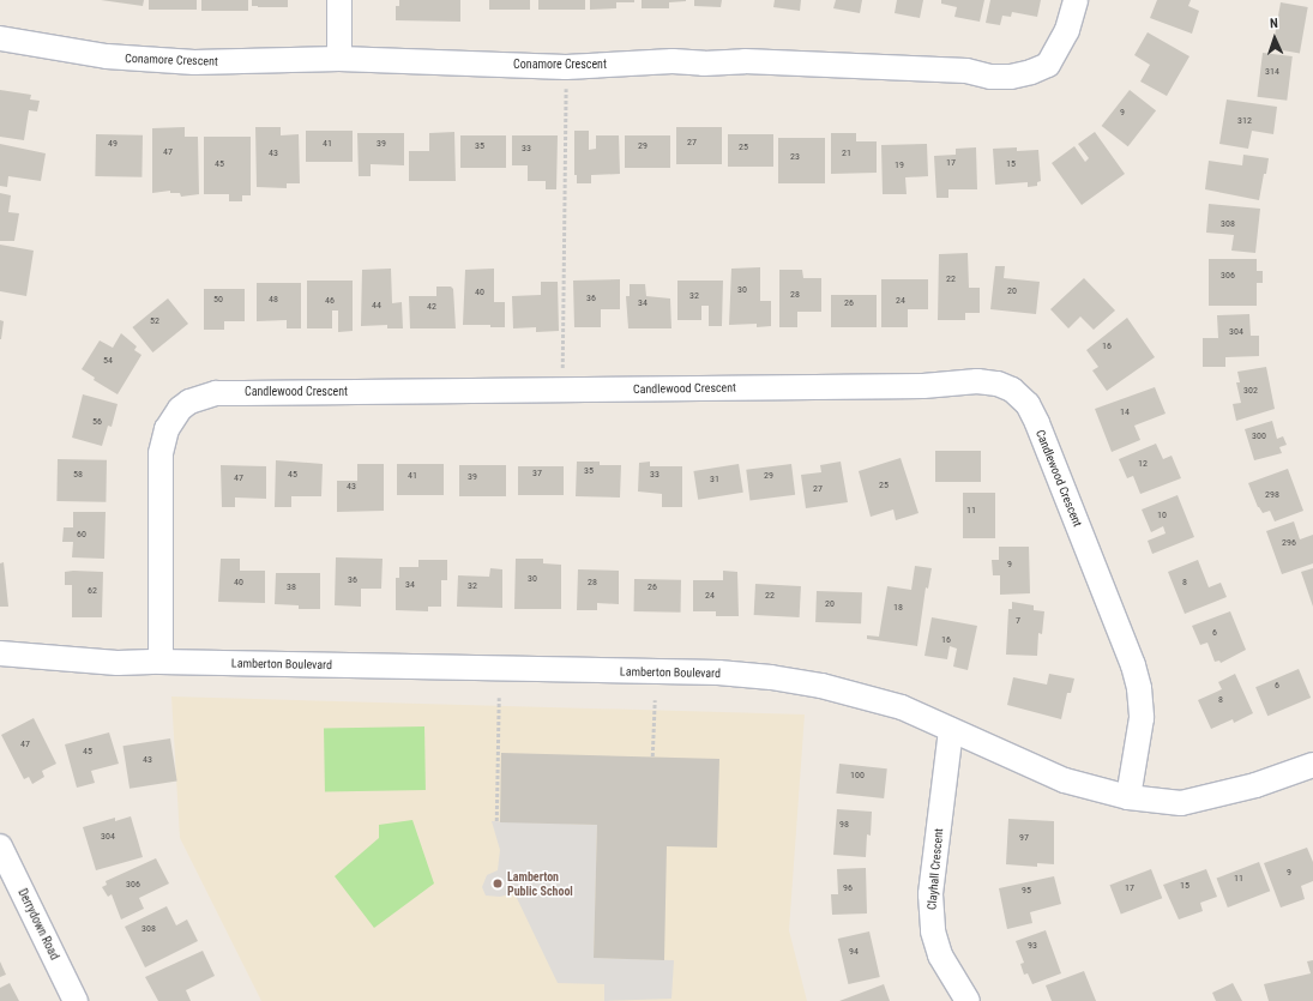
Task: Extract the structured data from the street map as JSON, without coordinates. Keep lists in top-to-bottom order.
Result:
{
  "streets": {
    "street": [
      "Conamore Crescent",
      "Candlewood Crescent",
      "Lamberton Boulevard",
      "Clayhall Crescent",
      "Derrydown Road"
    ]
  },
  "crossings": [
    ["Candlewood Crescent", "Lamberton Boulevard"],
    ["Lamberton Boulevard", "Clayhall Crescent"]
  ],
  "places": ["Lamberton Public School"],
  "house_numbers": [
    "314",
    "9",
    "312",
    "27",
    "49",
    "41",
    "39",
    "35",
    "29",
    "25",
    "33",
    "47",
    "43",
    "21",
    "23",
    "17",
    "45",
    "15",
    "19",
    "308",
    "306",
    "22",
    "30",
    "20",
    "40",
    "28",
    "32",
    "36",
    "50",
    "48",
    "46",
    "24",
    "34",
    "26",
    "44",
    "42",
    "52",
    "304",
    "16",
    "54",
    "302",
    "14",
    "56",
    "300",
    "12",
    "35",
    "37",
    "58",
    "45",
    "33",
    "41",
    "29",
    "39",
    "47",
    "31",
    "25",
    "43",
    "27",
    "298",
    "11",
    "10",
    "60",
    "296",
    "9",
    "30",
    "36",
    "40",
    "28",
    "8",
    "34",
    "32",
    "38",
    "26",
    "62",
    "24",
    "22",
    "20",
    "18",
    "7",
    "6",
    "16",
    "6",
    "8",
    "47",
    "45",
    "43",
    "100",
    "98",
    "304",
    "97",
    "9",
    "11",
    "306",
    "15",
    "96",
    "17",
    "95",
    "308",
    "93",
    "94"
  ],
  "north": "top"
}
